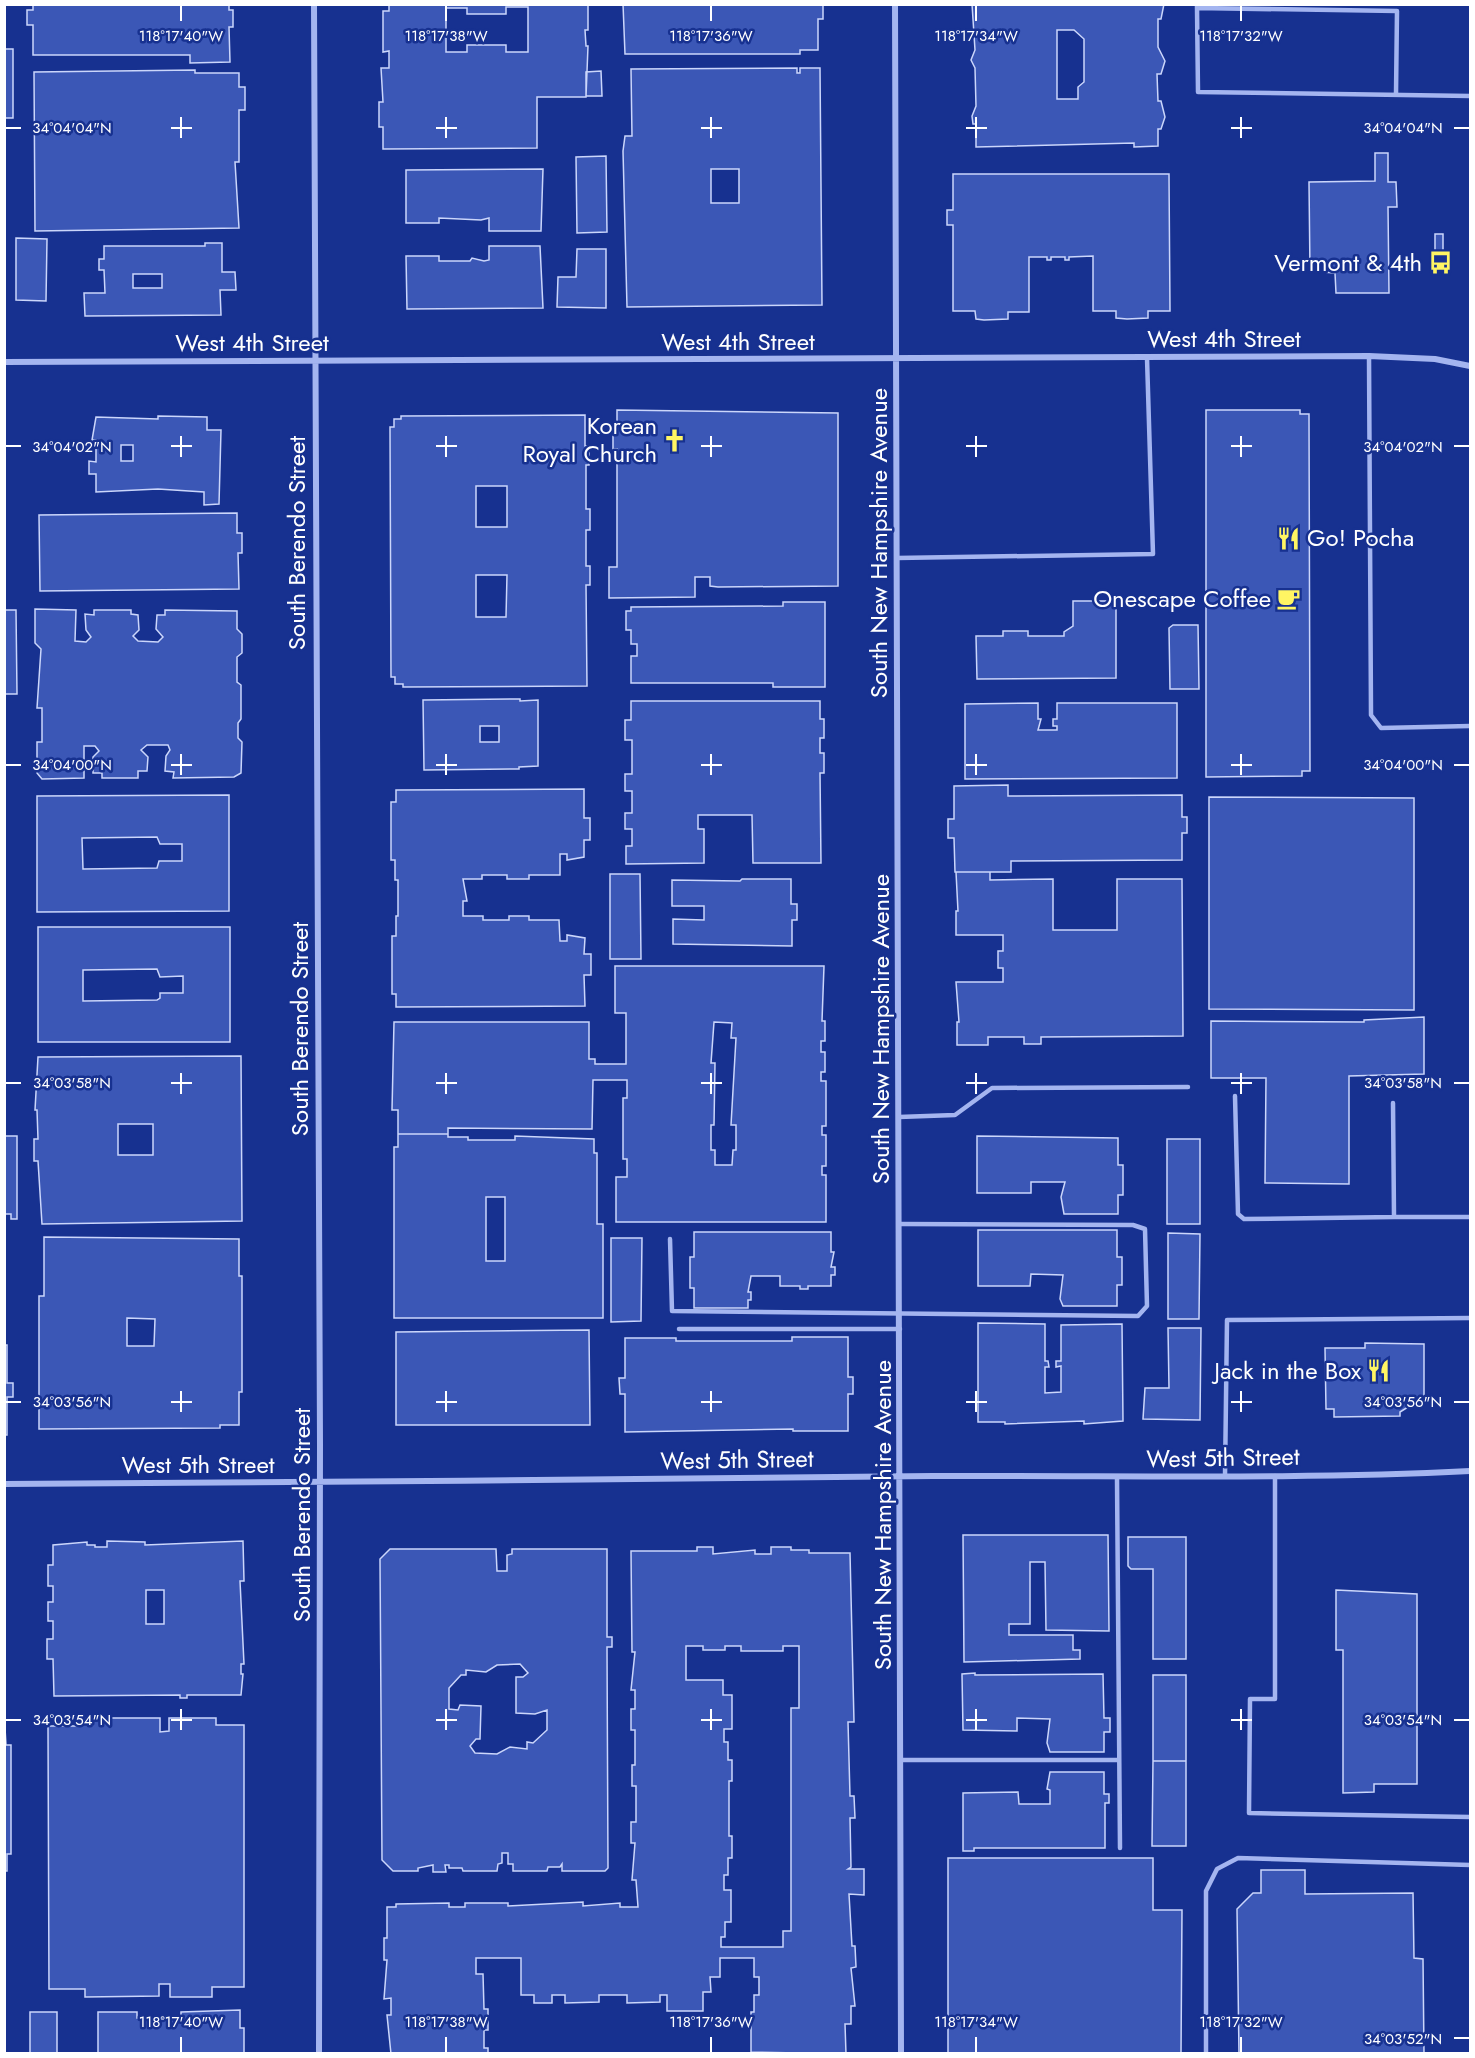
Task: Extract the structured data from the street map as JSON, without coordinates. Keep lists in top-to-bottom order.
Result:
{
  "streets": {
    "street": [
      "West 4th Street",
      "South Berendo Street",
      "South New Hampshire Avenue",
      "West 5th Street"
    ]
  },
  "crossings": [
    ["West 4th Street", "South Berendo Street"],
    ["West 4th Street", "South New Hampshire Avenue"],
    ["South Berendo Street", "West 5th Street"],
    ["South New Hampshire Avenue", "West 5th Street"]
  ],
  "places": {
    "bus stop": ["Vermont & 4th"],
    "church": ["Korean Royal Church"],
    "restaurant": ["Go! Pocha", "Jack in the Box"],
    "cafe": ["Onescape Coffee"]
  },
  "coordinates": [
    "118°17'40\"W",
    "118°17'38\"W",
    "118°17'36\"W",
    "118°17'34\"W",
    "118°17'32\"W",
    "34°04'04\"N",
    "34°04'02\"N",
    "34°04'00\"N",
    "34°03'58\"N",
    "34°03'56\"N",
    "34°03'54\"N",
    "34°03'52\"N"
  ]
}
